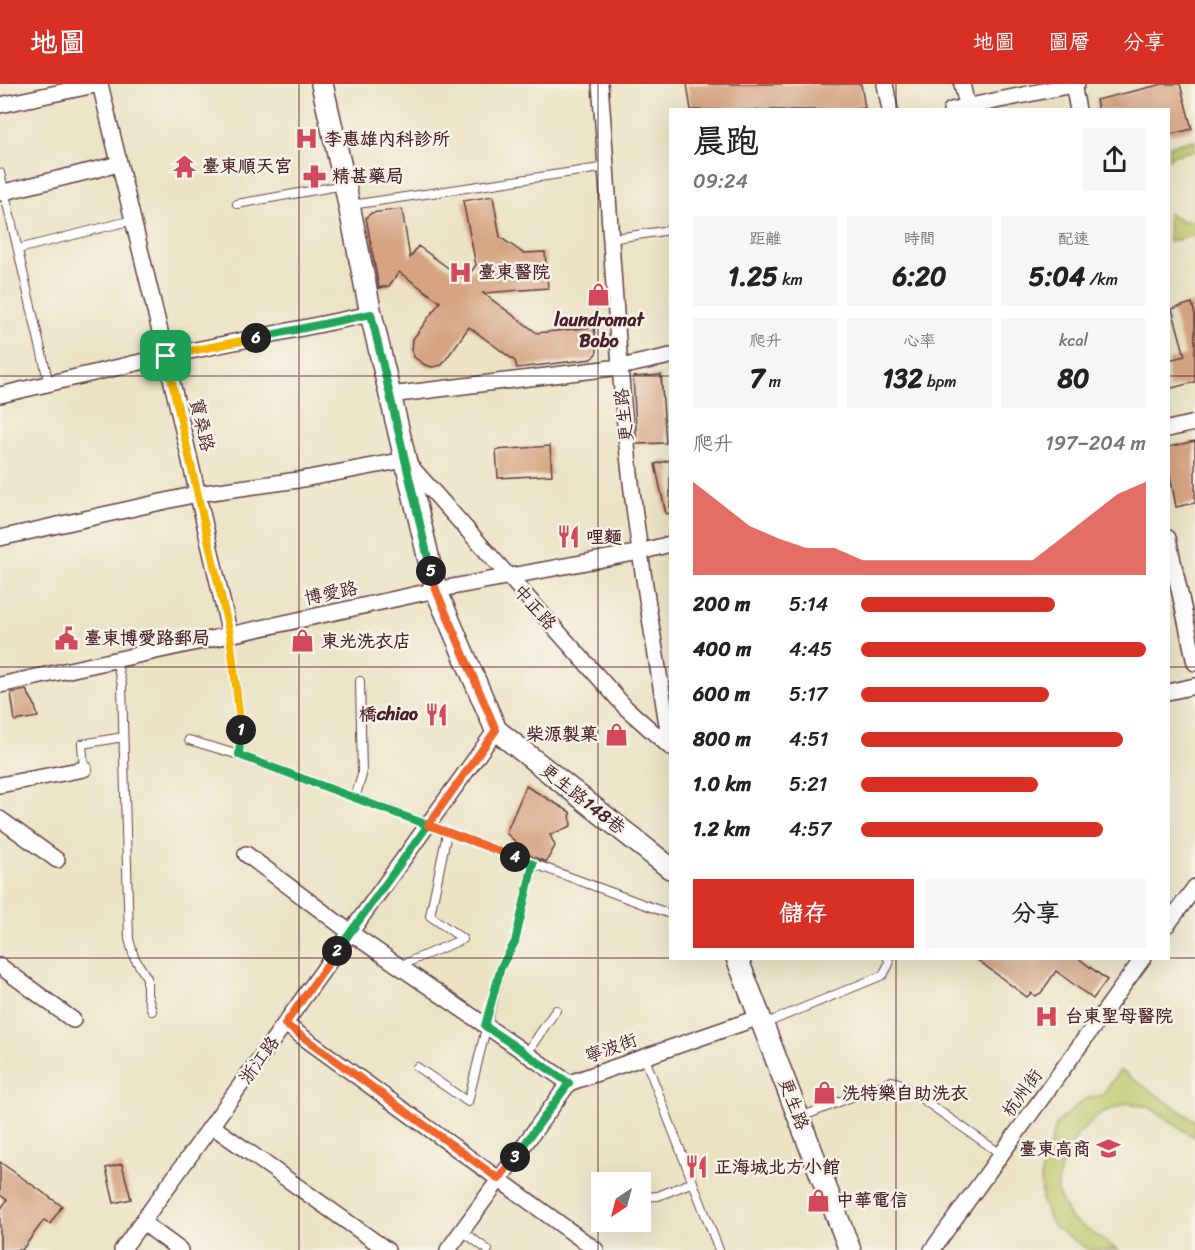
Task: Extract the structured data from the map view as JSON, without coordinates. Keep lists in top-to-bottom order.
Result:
{
  "streets": {
    "street": [
      "更生路",
      "寶桑路",
      "博愛路",
      "中正路",
      "更生路148巷",
      "寧波街",
      "浙江路",
      "杭州街"
    ]
  },
  "crossings": [
    ["更生路", "博愛路"],
    ["更生路", "寧波街"],
    ["寶桑路", "博愛路"],
    ["博愛路", "中正路"],
    ["更生路148巷", "浙江路"]
  ],
  "places": {
    "hospital": ["李惠雄內科診所", "臺東醫院", "台東聖母醫院"],
    "temple": ["臺東順天宮"],
    "pharmacy": ["精甚藥局"],
    "shop": [
      "laundromat Bobo",
      "東光洗衣店",
      "柴源製菓",
      "洗特樂自助洗衣",
      "中華電信"
    ],
    "restaurant": ["哩麵", "橋chiao", "正海城北方小館"],
    "public building": ["臺東博愛路郵局"],
    "school or university": ["臺東高商"]
  },
  "north": "bottom left",
  "page": {
    "header": "地圖",
    "nav": ["地圖", "圖層", "分享"],
    "heading": ["晨跑", "09:24"],
    "stats": [
      ["距離", "1.25 km"],
      ["時間", "6:20"],
      ["配速", "5:04 /km"],
      ["爬升", "7 m"],
      ["心率", "132 bpm"],
      ["kcal", "80"]
    ],
    "pins": [
      "6",
      "5",
      "1",
      "4",
      "2",
      "3"
    ],
    "chart": ["爬升", "197–204 m"],
    "list": [
      {
        "name": "200 m",
        "note": "5:14"
      },
      {
        "name": "400 m",
        "note": "4:45"
      },
      {
        "name": "600 m",
        "note": "5:17"
      },
      {
        "name": "800 m",
        "note": "4:51"
      },
      {
        "name": "1.0 km",
        "note": "5:21"
      },
      {
        "name": "1.2 km",
        "note": "4:57"
      }
    ],
    "buttons": ["儲存", "分享"]
  }
}
